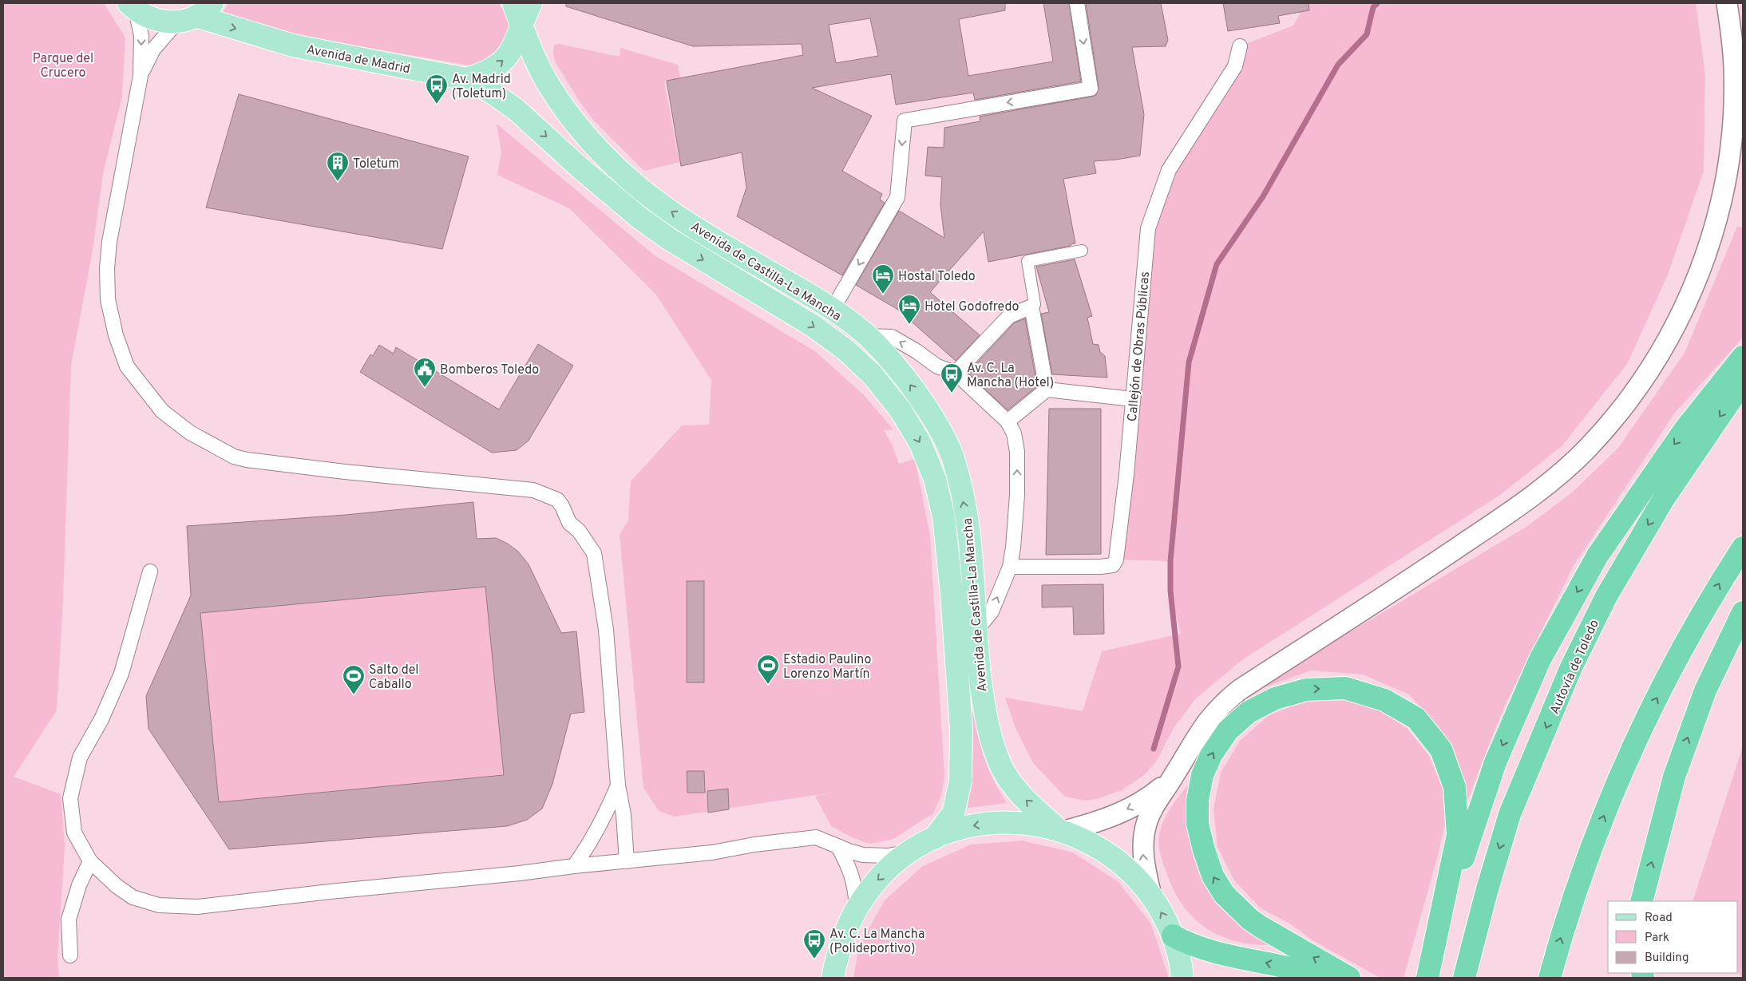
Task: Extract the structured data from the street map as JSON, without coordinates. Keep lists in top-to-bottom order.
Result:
{
  "streets": {
    "highway": ["Autovía de Toledo"],
    "main road": ["Avenida de Madrid", "Avenida de Castilla-La Mancha"],
    "street": ["Callejón de Obras Públicas"]
  },
  "crossings": [
    ["Avenida de Madrid", "Avenida de Castilla-La Mancha"]
  ],
  "one_way": ["Avenida de Madrid"],
  "parks": ["Parque del Crucero"],
  "places": {
    "bus stop": ["Av. Madrid (Toletum)", "Av. C. La Mancha (Hotel)", "Av. C. La Mancha (Polideportivo)"],
    "building": ["Toletum"],
    "hotel": ["Hostal Toledo", "Hotel Godofredo"],
    "public building": ["Bomberos Toledo"],
    "sports": ["Estadio Paulino Lorenzo Martín", "Salto del Caballo"]
  },
  "legend": ["Road", "Park", "Building"]
}
